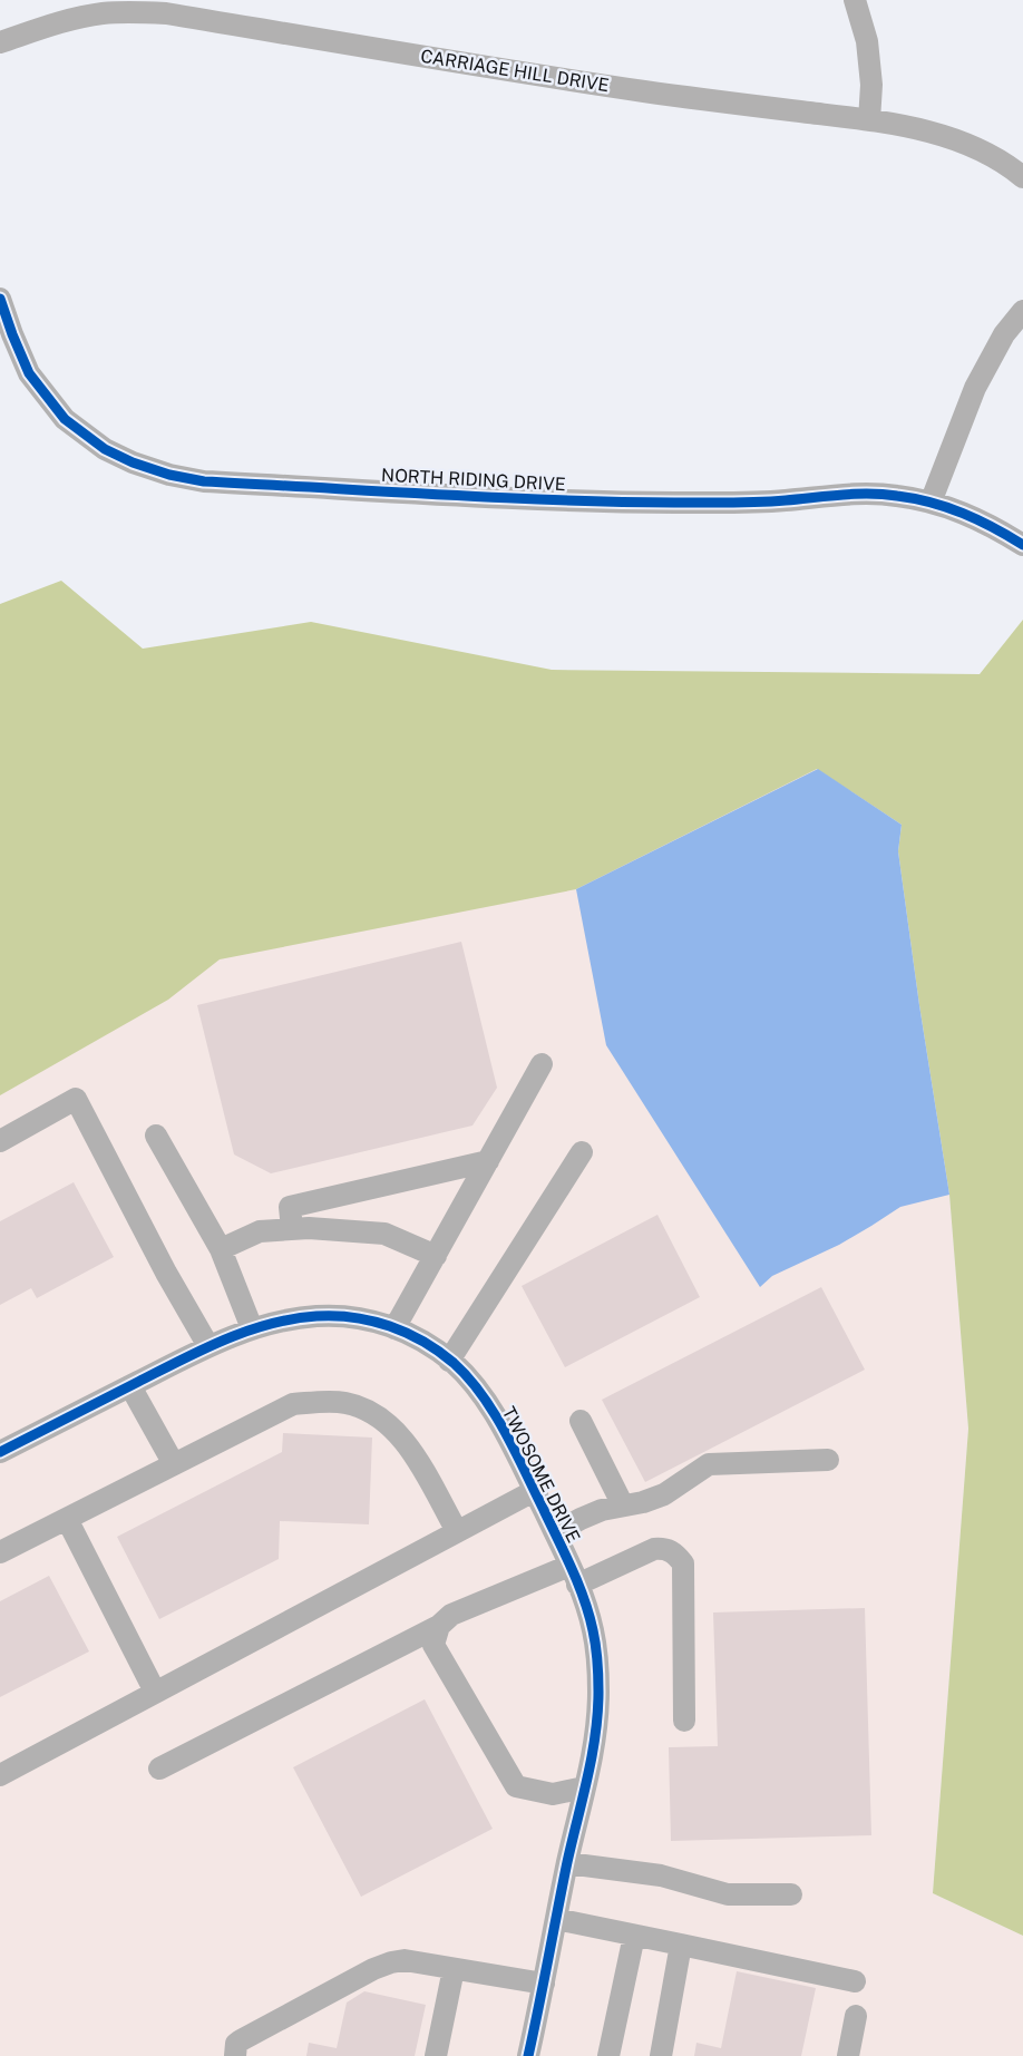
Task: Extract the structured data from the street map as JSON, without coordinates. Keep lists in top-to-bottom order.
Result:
{
  "streets": {
    "street": ["CARRIAGE HILL DRIVE", "NORTH RIDING DRIVE", "TWOSOME DRIVE"]
  }
}
